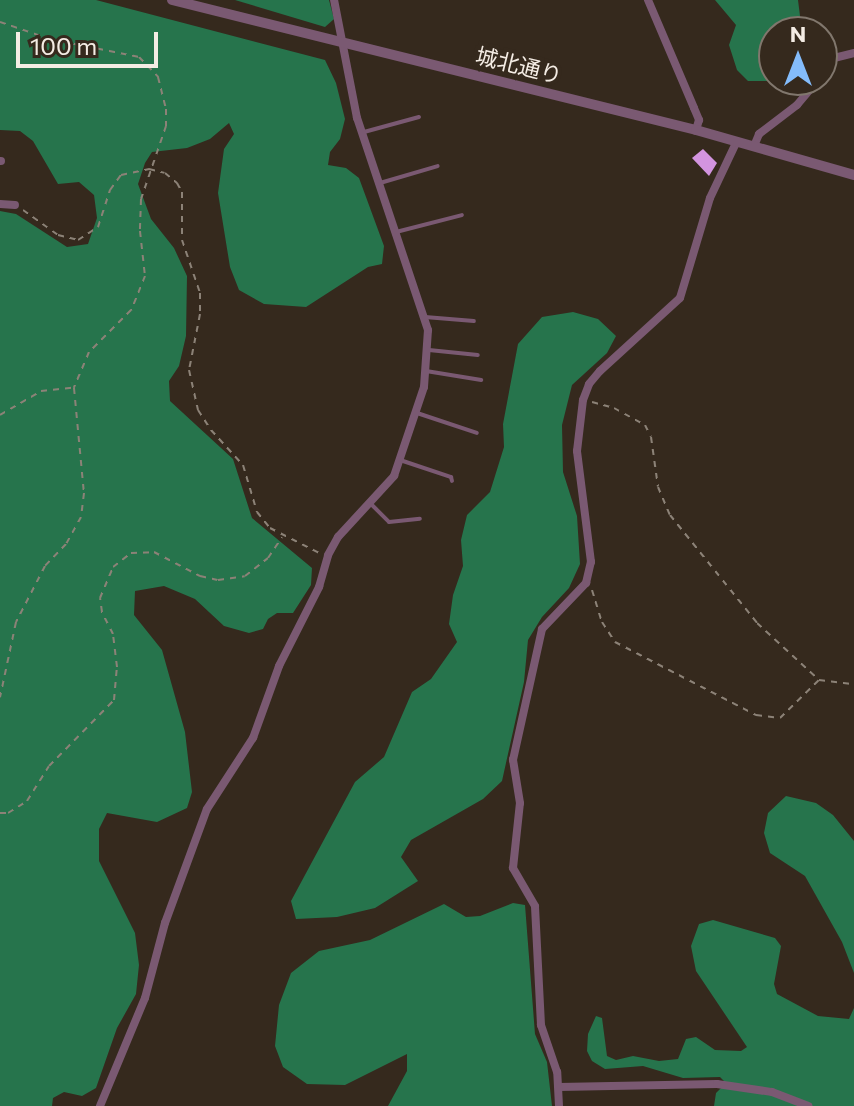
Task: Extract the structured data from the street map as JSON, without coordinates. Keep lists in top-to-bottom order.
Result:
{
  "streets": {
    "street": ["城北通り"]
  },
  "scale_bar": "100 m",
  "north": "top"
}
